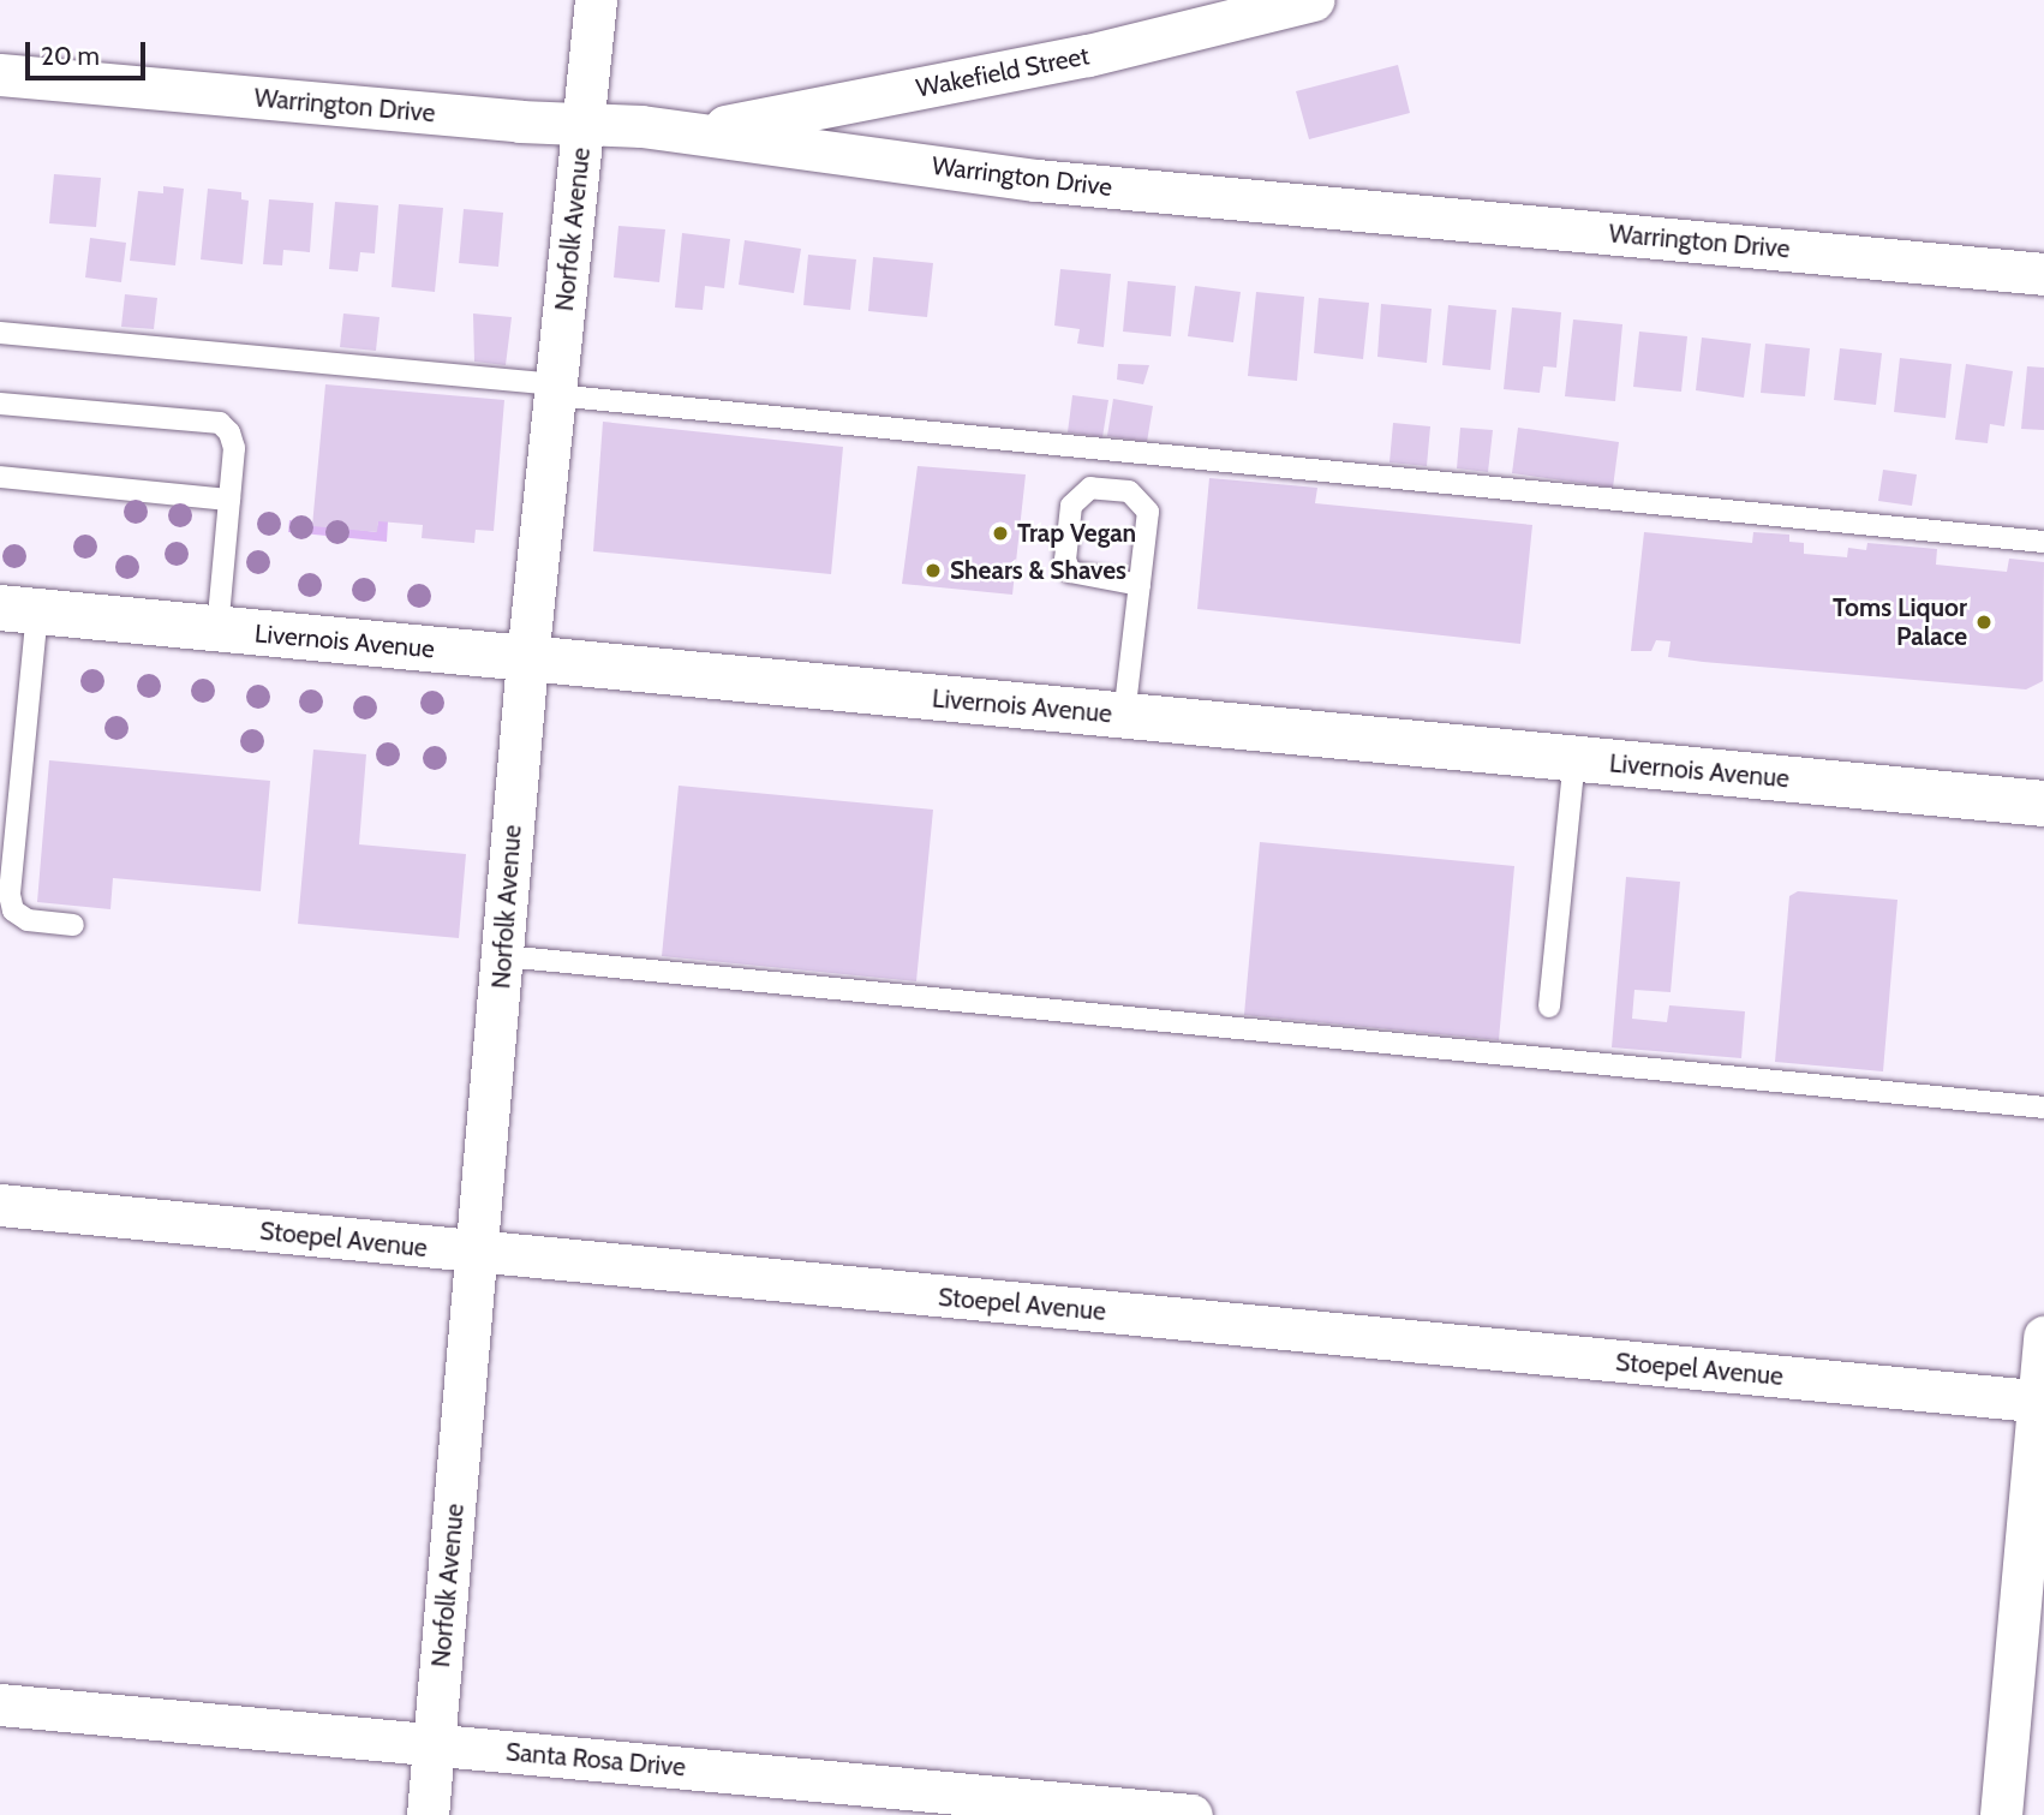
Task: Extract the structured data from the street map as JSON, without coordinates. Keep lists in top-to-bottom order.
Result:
{
  "streets": {
    "street": [
      "Wakefield Street",
      "Warrington Drive",
      "Norfolk Avenue",
      "Livernois Avenue",
      "Stoepel Avenue",
      "Santa Rosa Drive"
    ]
  },
  "crossings": [
    ["Wakefield Street", "Warrington Drive"],
    ["Warrington Drive", "Norfolk Avenue"],
    ["Norfolk Avenue", "Livernois Avenue"],
    ["Norfolk Avenue", "Stoepel Avenue"],
    ["Norfolk Avenue", "Santa Rosa Drive"]
  ],
  "places": ["Trap Vegan", "Shears & Shaves", "Toms Liquor Palace"],
  "scale_bar": "20 m"
}
